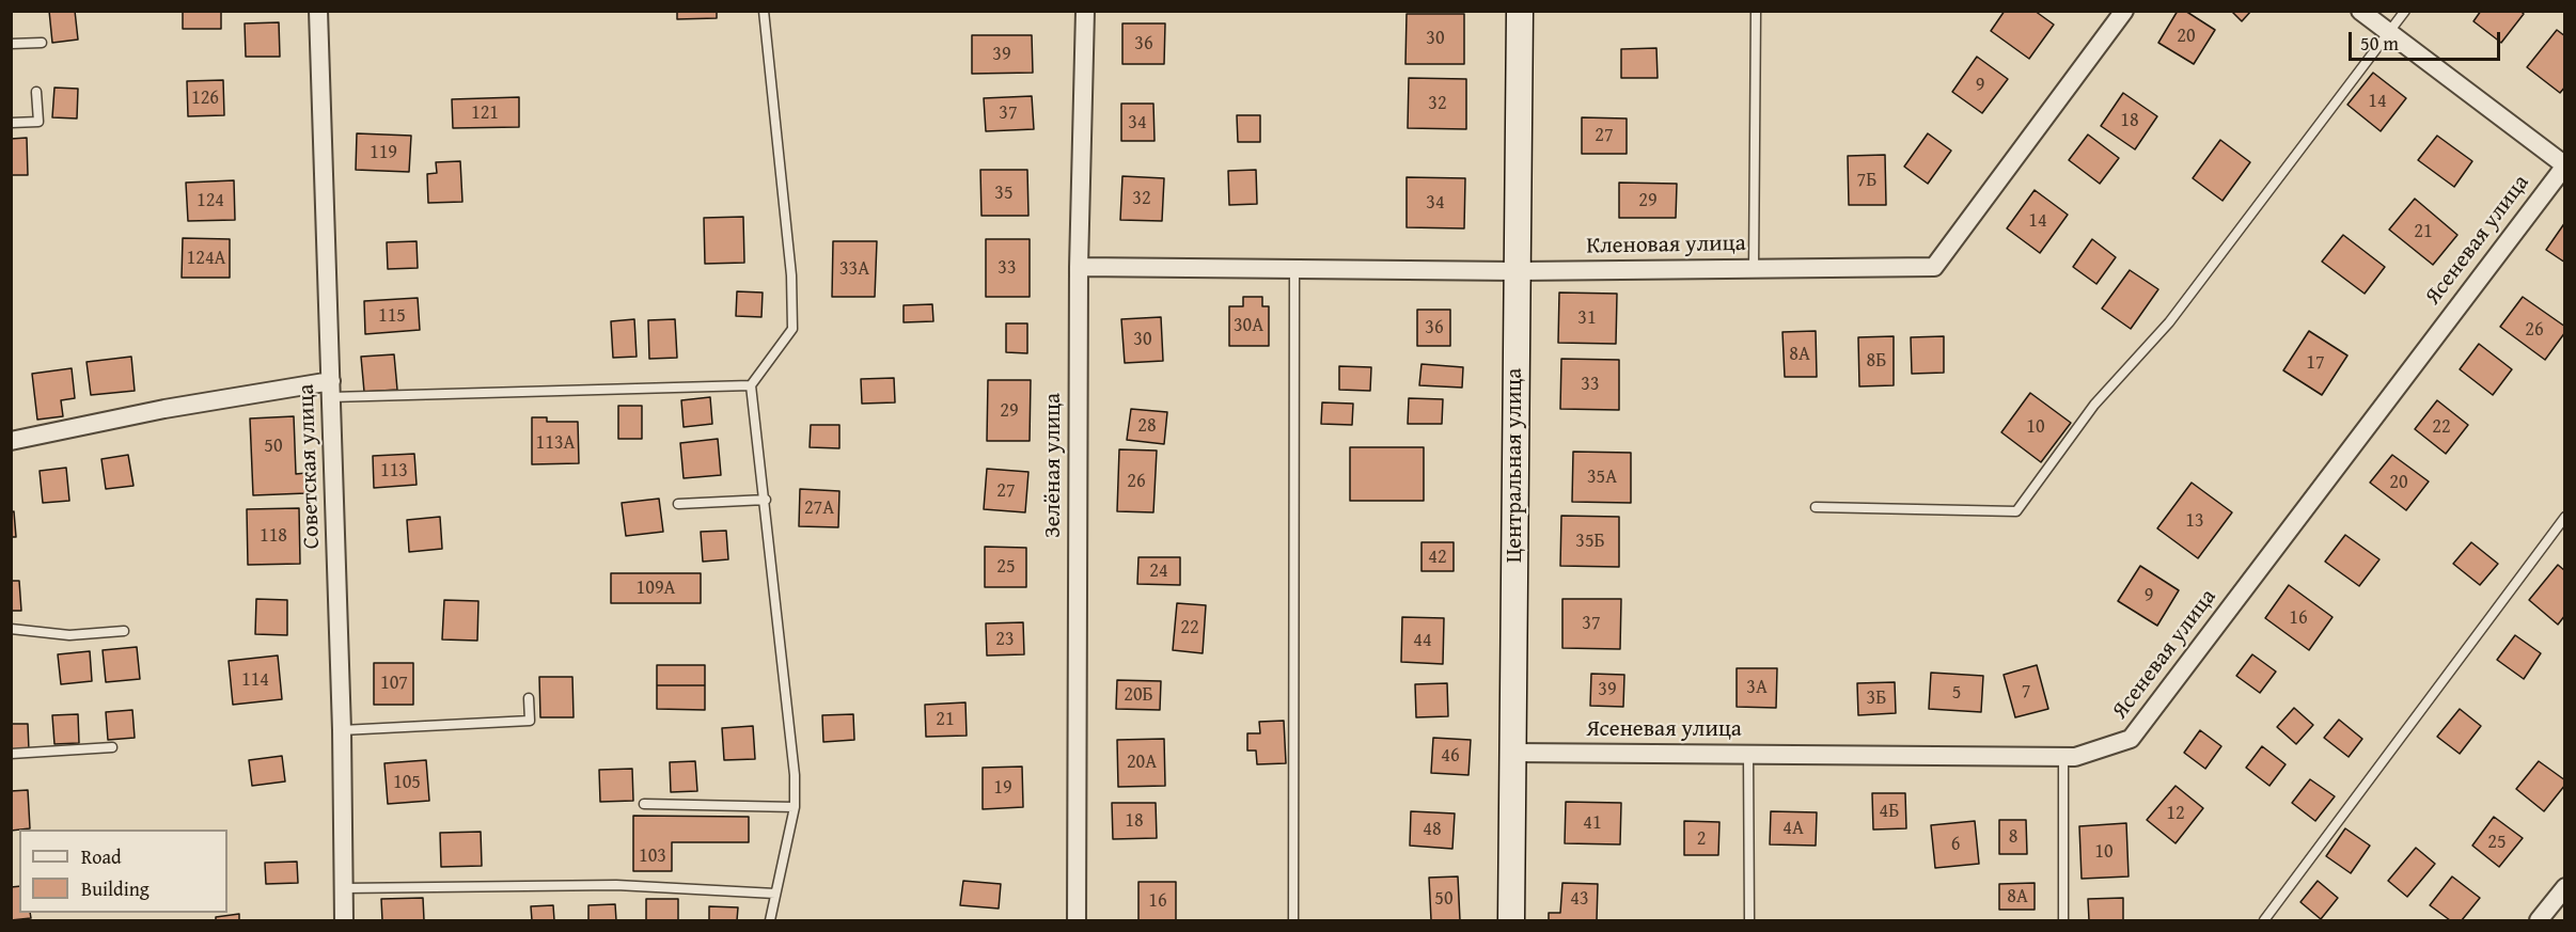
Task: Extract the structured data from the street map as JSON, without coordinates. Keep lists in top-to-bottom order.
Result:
{
  "streets": {
    "street": [
      "Ясеневая улица",
      "Кленовая улица",
      "Зелёная улица",
      "Центральная улица",
      "Советская улица"
    ]
  },
  "crossings": [
    ["Ясеневая улица", "Центральная улица"],
    ["Кленовая улица", "Зелёная улица"],
    ["Кленовая улица", "Центральная улица"]
  ],
  "house_numbers": [
    "20",
    "30",
    "36",
    "39",
    "9",
    "126",
    "14",
    "32",
    "121",
    "37",
    "18",
    "34",
    "27",
    "119",
    "7Б",
    "35",
    "32",
    "124",
    "29",
    "34",
    "14",
    "21",
    "124А",
    "33",
    "33А",
    "115",
    "31",
    "30А",
    "36",
    "26",
    "30",
    "8А",
    "8Б",
    "17",
    "33",
    "29",
    "28",
    "10",
    "22",
    "113А",
    "50",
    "113",
    "35А",
    "26",
    "20",
    "27",
    "27А",
    "13",
    "118",
    "35Б",
    "42",
    "25",
    "24",
    "109А",
    "9",
    "16",
    "37",
    "22",
    "23",
    "44",
    "114",
    "107",
    "3А",
    "39",
    "7",
    "5",
    "20Б",
    "3Б",
    "21",
    "46",
    "20А",
    "105",
    "19",
    "4Б",
    "12",
    "18",
    "41",
    "4А",
    "48",
    "8",
    "2",
    "25",
    "6",
    "10",
    "103",
    "8А",
    "50",
    "43",
    "16"
  ],
  "legend": ["Road", "Building"],
  "scale_bar": "50 m"
}
